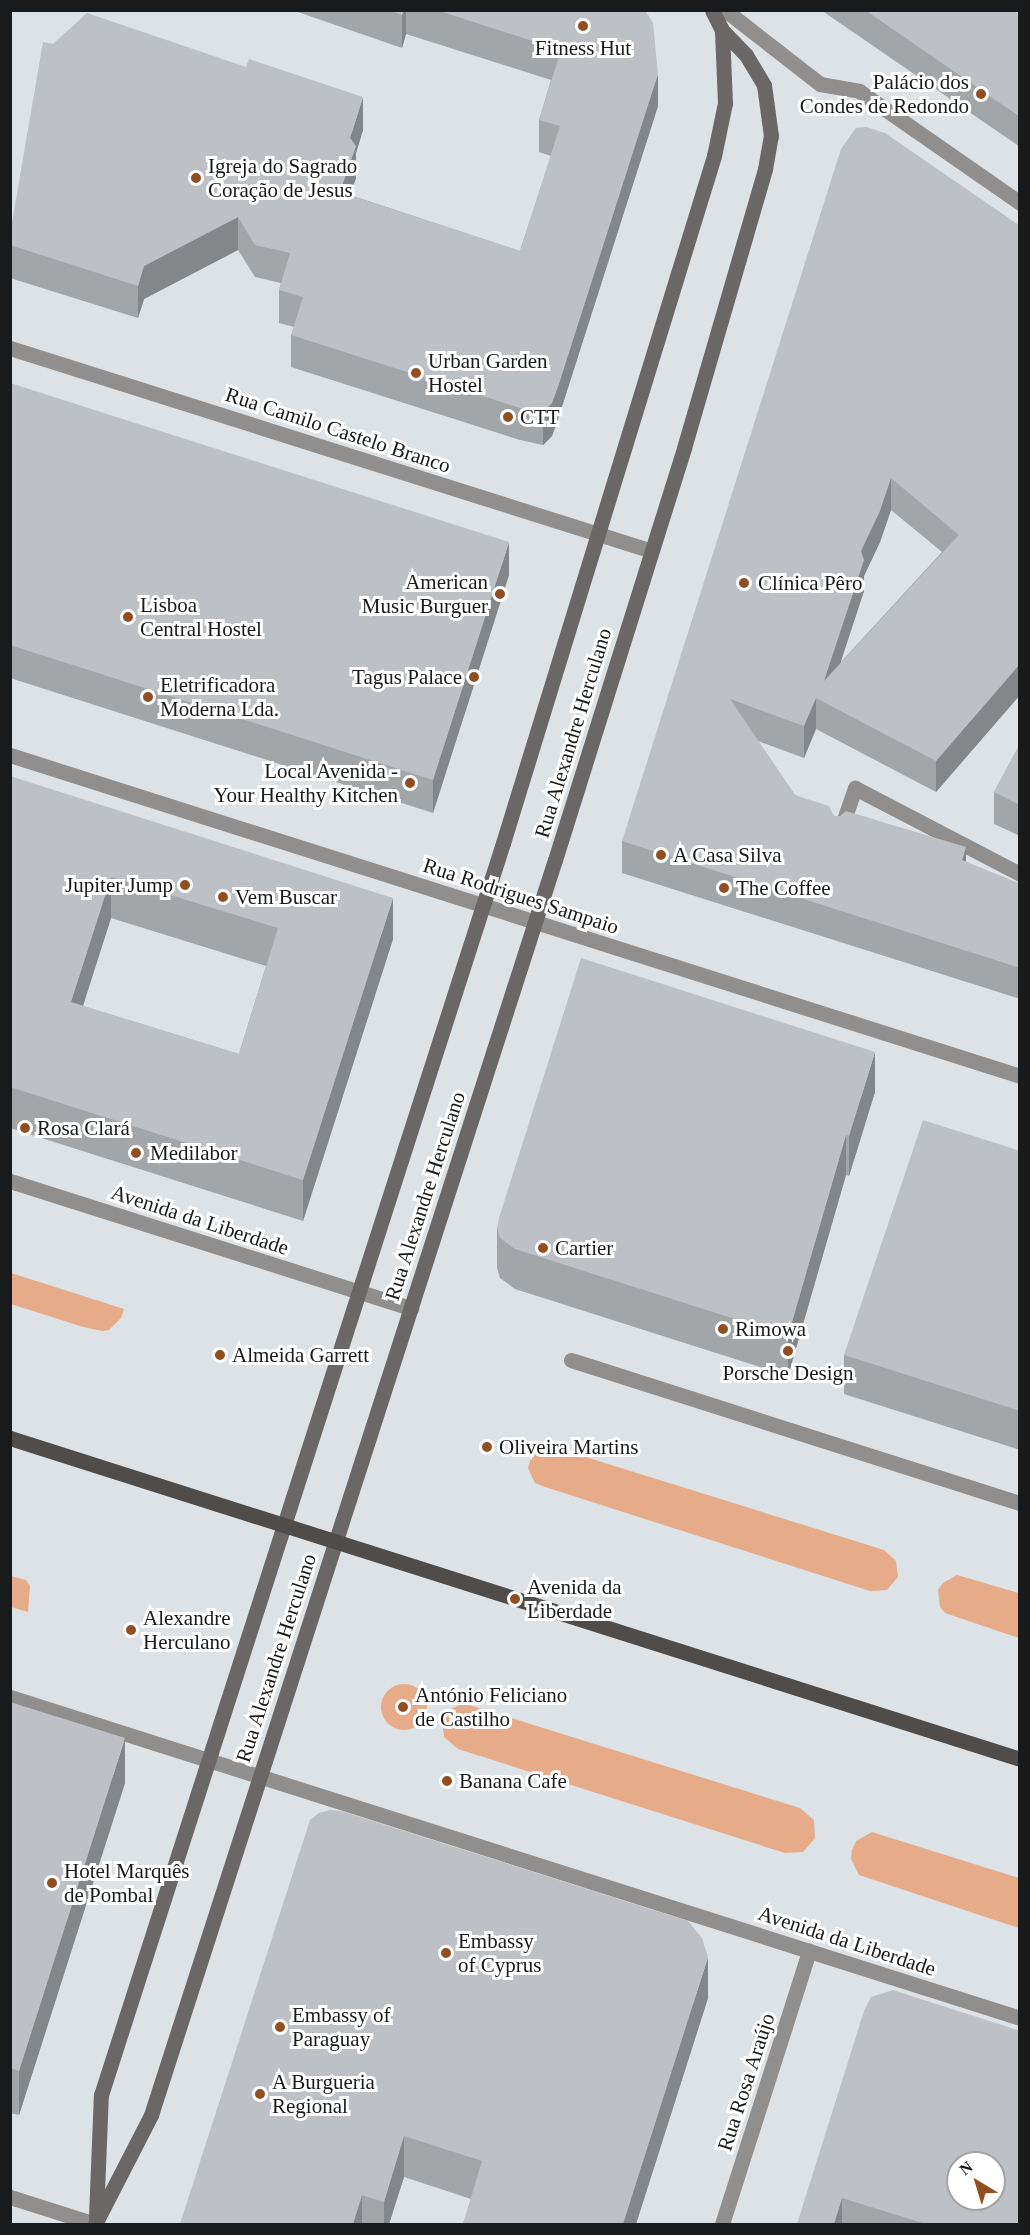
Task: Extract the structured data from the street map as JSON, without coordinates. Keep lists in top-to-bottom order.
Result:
{
  "streets": {
    "main road": ["Rua Alexandre Herculano"],
    "street": [
      "Rua Camilo Castelo Branco",
      "Rua Rodrigues Sampaio",
      "Avenida da Liberdade",
      "Rua Rosa Araújo"
    ]
  },
  "crossings": [
    ["Rua Camilo Castelo Branco", "Rua Alexandre Herculano"],
    ["Rua Alexandre Herculano", "Rua Rodrigues Sampaio"],
    ["Rua Alexandre Herculano", "Avenida da Liberdade"],
    ["Avenida da Liberdade", "Rua Rosa Araújo"]
  ],
  "places": [
    "Fitness Hut",
    "Palácio dos Condes de Redondo",
    "Igreja do Sagrado Coração de Jesus",
    "Urban Garden Hostel",
    "CTT",
    "Clínica Pêro",
    "American Music Burguer",
    "Lisboa Central Hostel",
    "Tagus Palace",
    "Eletrificadora Moderna Lda.",
    "Local Avenida - Your Healthy Kitchen",
    "A Casa Silva",
    "Jupiter Jump",
    "The Coffee",
    "Vem Buscar",
    "Rosa Clará",
    "Medilabor",
    "Cartier",
    "Rimowa",
    "Porsche Design",
    "Almeida Garrett",
    "Oliveira Martins",
    "Avenida da Liberdade",
    "Alexandre Herculano",
    "António Feliciano de Castilho",
    "Banana Cafe",
    "Hotel Marquês de Pombal",
    "Embassy of Cyprus",
    "Embassy of Paraguay",
    "A Burgueria Regional"
  ],
  "north": "top left"
}
